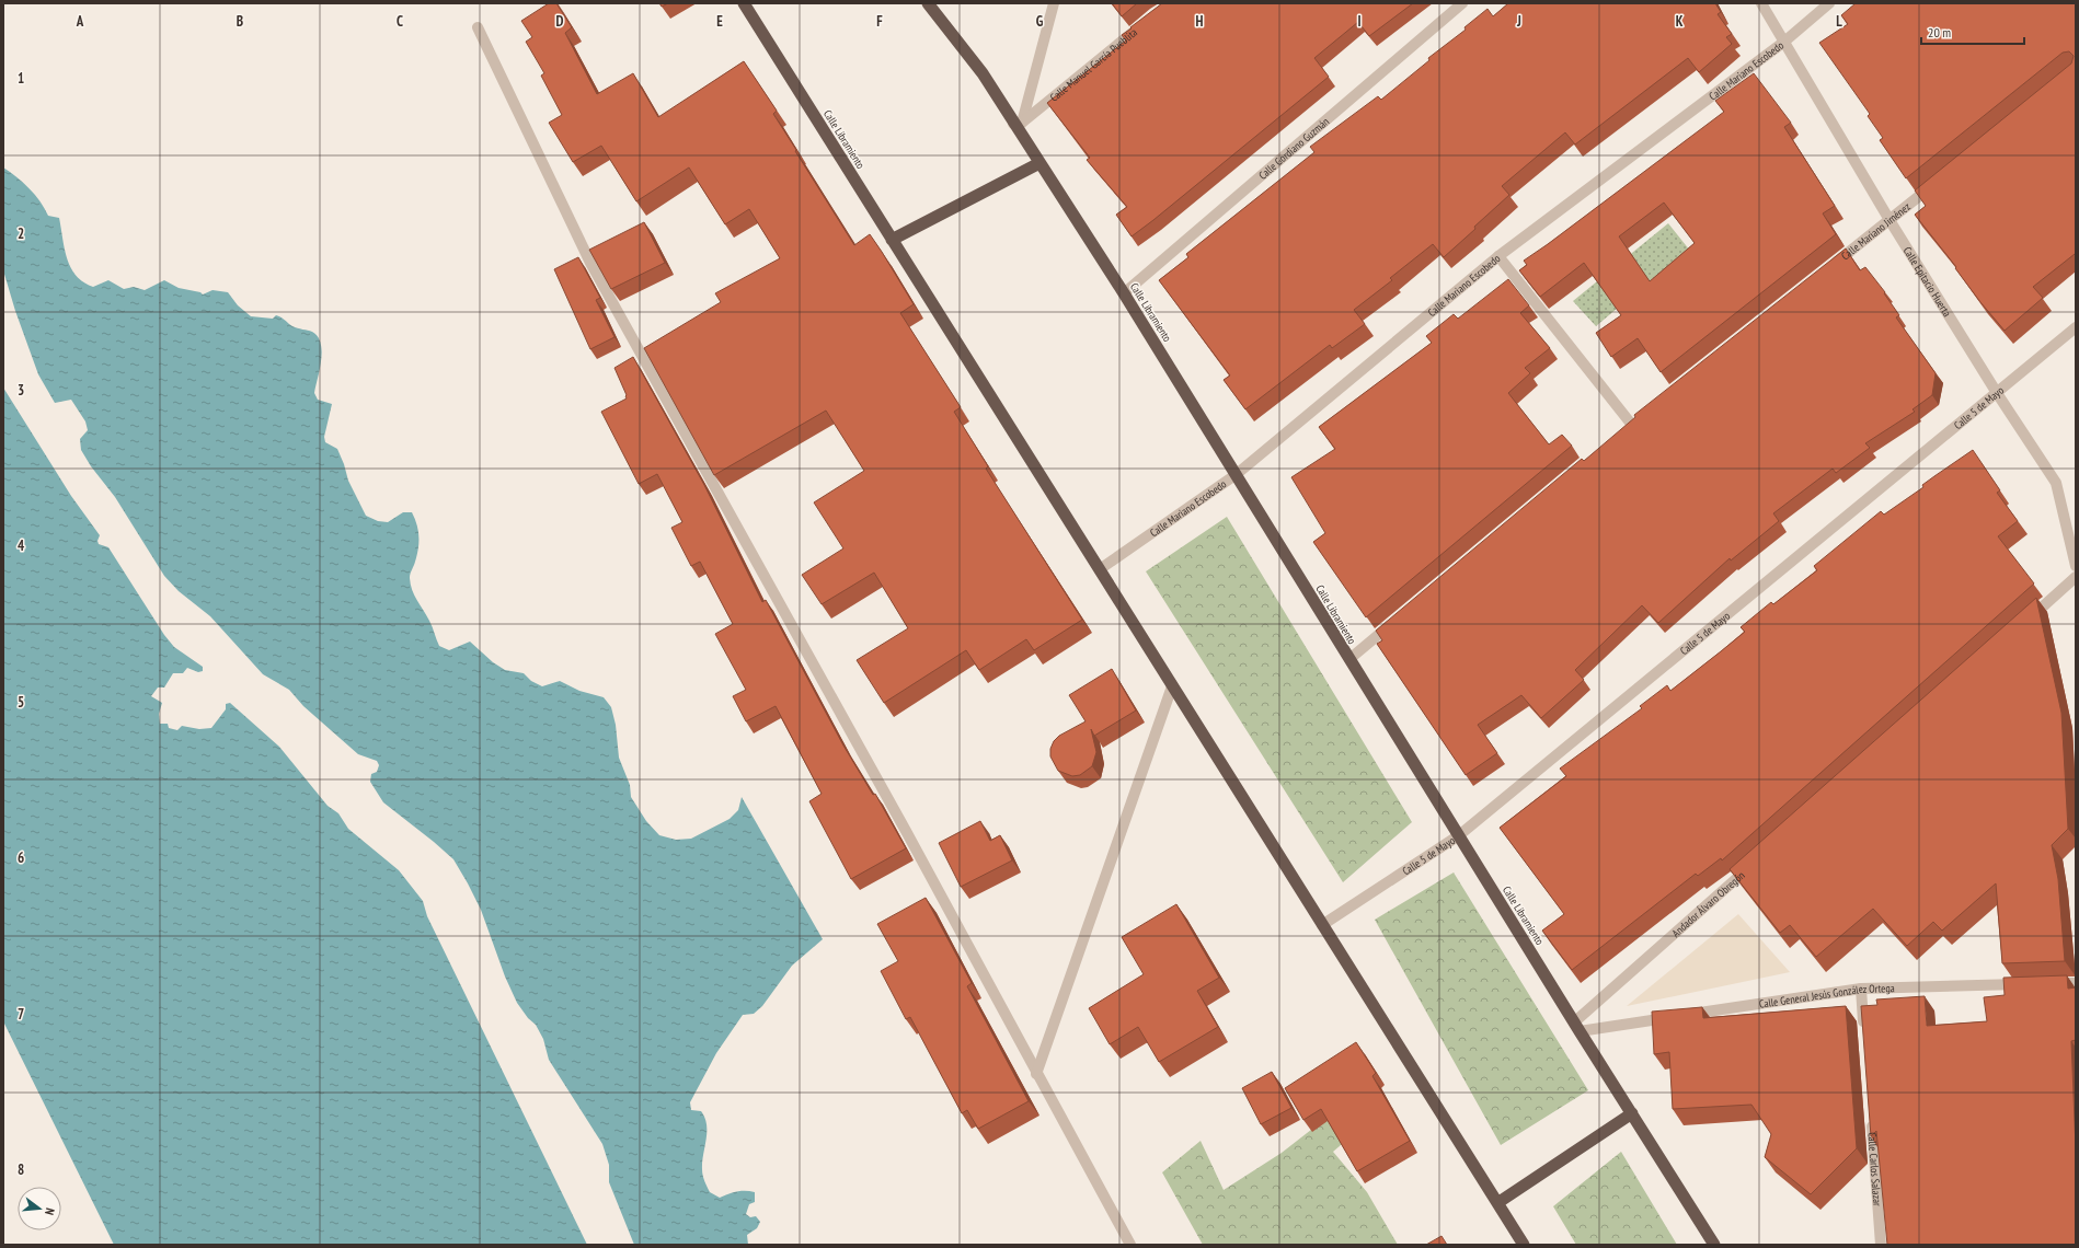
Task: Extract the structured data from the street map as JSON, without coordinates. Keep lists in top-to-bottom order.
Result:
{
  "streets": {
    "highway": ["Calle Libramiento"],
    "street": [
      "Calle Manuel García Pueblita",
      "Calle Mariano Escobedo",
      "Calle Gordiano Guzmán",
      "Calle Mariano Jiménez",
      "Calle Epitacio Huerta",
      "Calle 5 de Mayo",
      "Andador Álvaro Obregón",
      "Calle General Jesús González Ortega",
      "Calle Carlos Salazar"
    ]
  },
  "crossings": [
    ["Calle Manuel García Pueblita", "Calle Libramiento"],
    ["Calle Mariano Escobedo", "Calle Libramiento"],
    ["Calle Mariano Escobedo", "Calle Epitacio Huerta"],
    ["Calle Libramiento", "Calle Gordiano Guzmán"],
    ["Calle Libramiento", "Calle 5 de Mayo"],
    ["Calle Libramiento", "Andador Álvaro Obregón"],
    ["Calle Libramiento", "Calle General Jesús González Ortega"],
    ["Calle Mariano Jiménez", "Calle Epitacio Huerta"],
    ["Calle Epitacio Huerta", "Calle 5 de Mayo"],
    ["Andador Álvaro Obregón", "Calle General Jesús González Ortega"]
  ],
  "scale_bar": "20 m",
  "north": "right",
  "grid": {
    "columns": [
      "A",
      "B",
      "C",
      "D",
      "E",
      "F",
      "G",
      "H",
      "I",
      "J",
      "K",
      "L"
    ],
    "rows": [
      "1",
      "2",
      "3",
      "4",
      "5",
      "6",
      "7",
      "8"
    ]
  }
}
